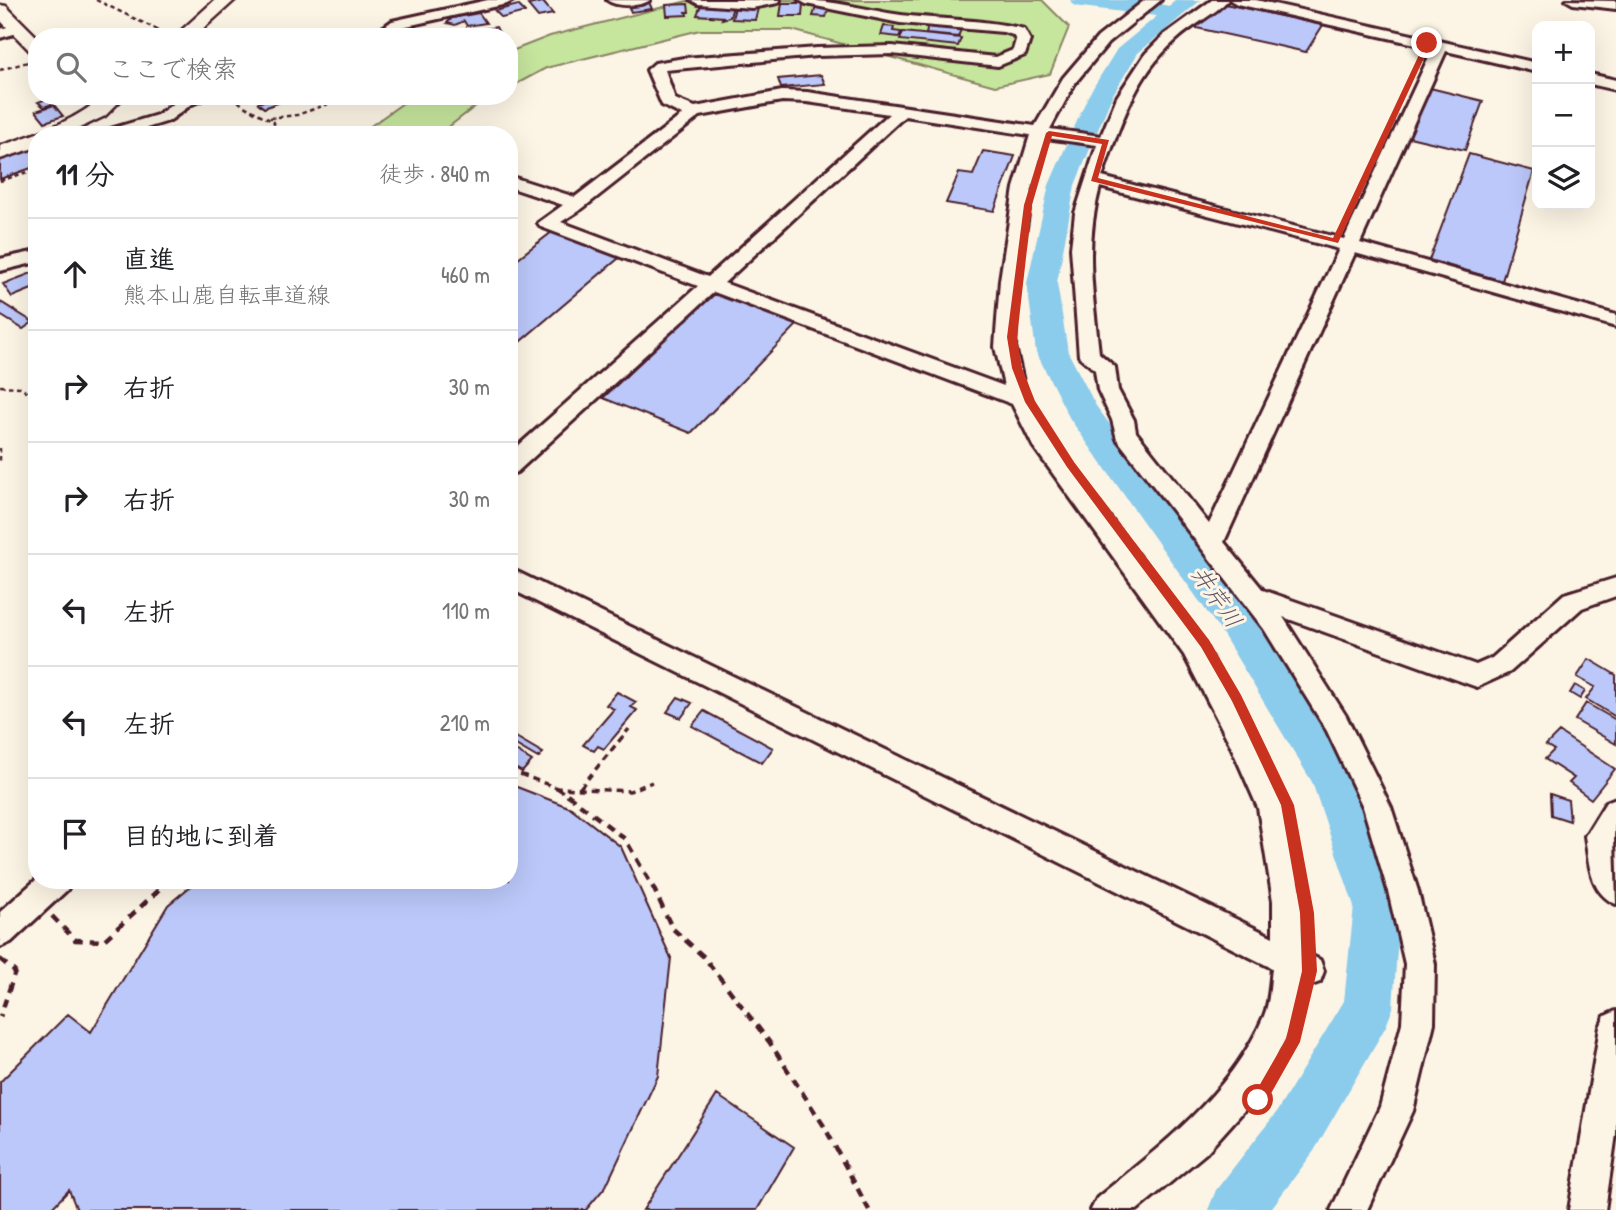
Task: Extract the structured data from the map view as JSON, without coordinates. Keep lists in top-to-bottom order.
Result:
{
  "water": ["井芹川"],
  "page": {
    "map_buttons": ["+", "−"],
    "search": "ここで検索",
    "heading": ["11 分", "徒歩 · 840 m"],
    "list": [
      ["直進", "熊本山鹿自転車道線", "460 m"],
      ["右折", "30 m"],
      ["右折", "30 m"],
      ["左折", "110 m"],
      ["左折", "210 m"],
      "目的地に到着"
    ]
  }
}
